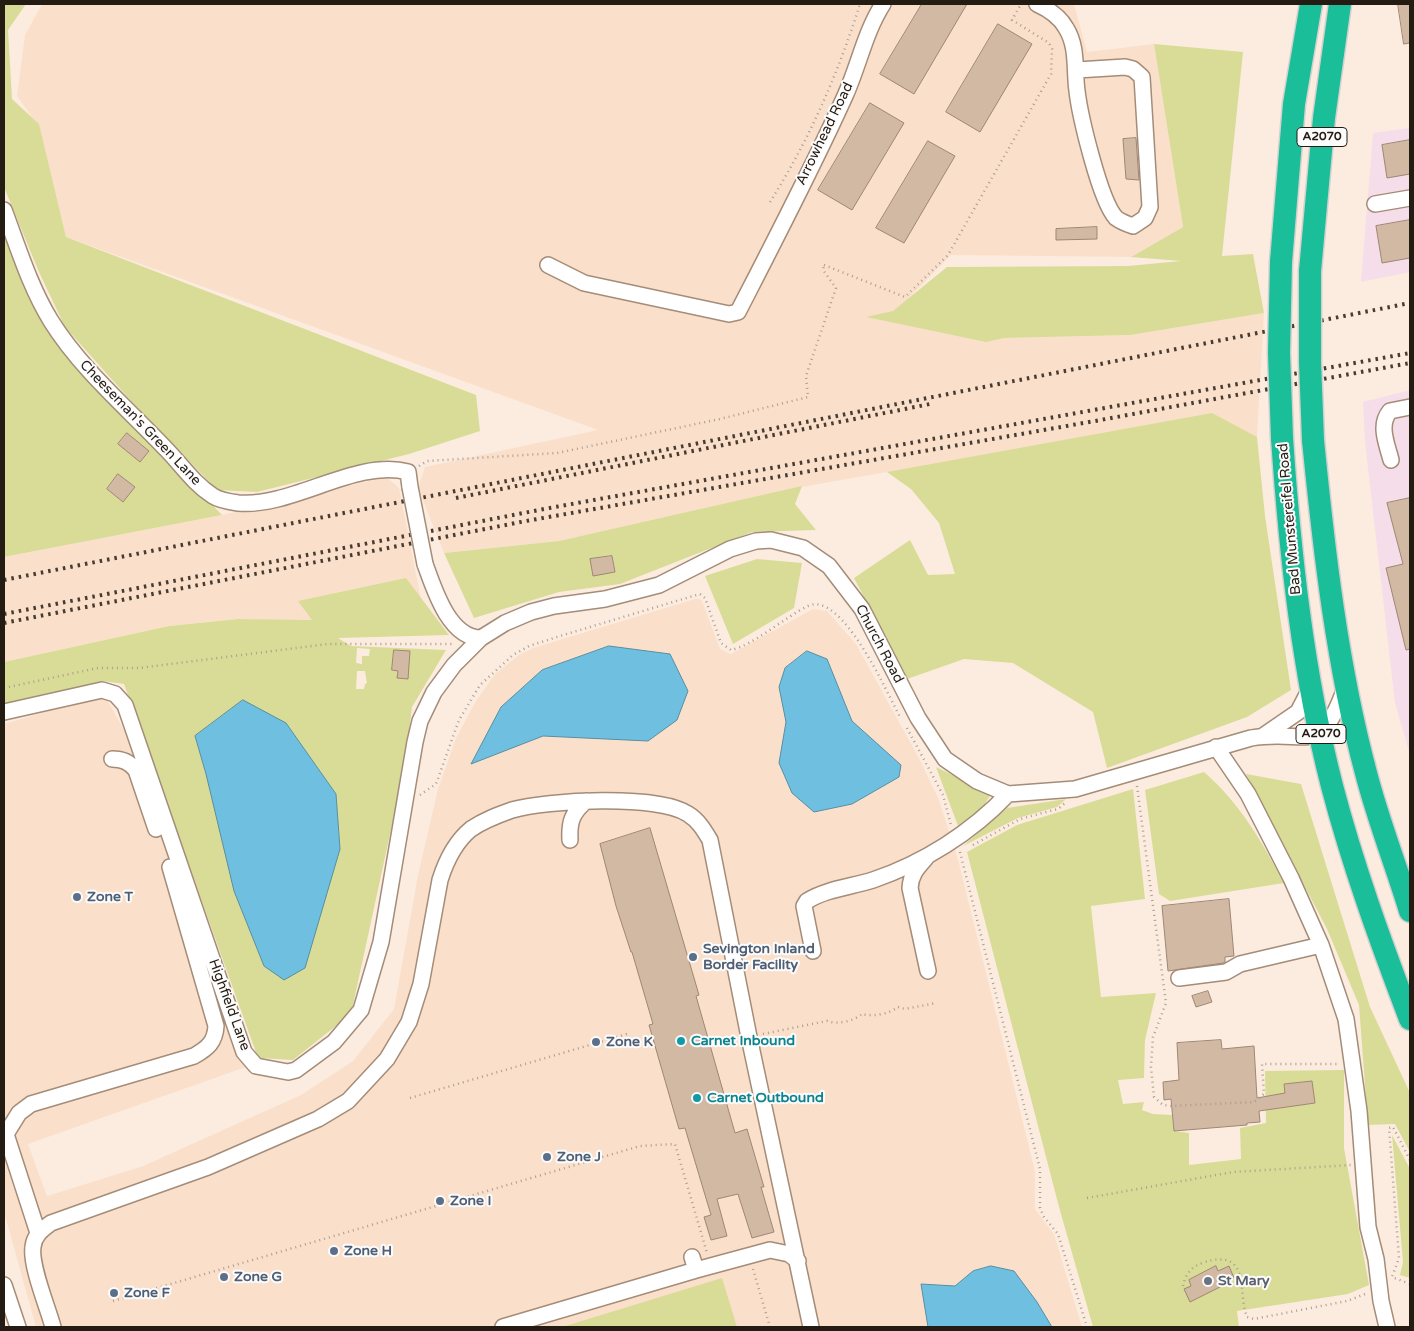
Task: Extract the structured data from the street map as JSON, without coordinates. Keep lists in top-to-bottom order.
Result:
{
  "streets": {
    "highway": ["A2070", "Bad Munstereifel Road"],
    "street": [
      "Arrowhead Road",
      "Cheeseman's Green Lane",
      "Church Road",
      "Highfield Lane"
    ]
  },
  "crossings": [
    ["Bad Munstereifel Road", "Church Road"],
    ["Church Road", "Highfield Lane"]
  ],
  "places": [
    "Zone T",
    "Sevington Inland Border Facility",
    "Carnet Inbound",
    "Zone K",
    "Carnet Outbound",
    "Zone J",
    "Zone I",
    "Zone H",
    "Zone G",
    "St Mary",
    "Zone F"
  ]
}
